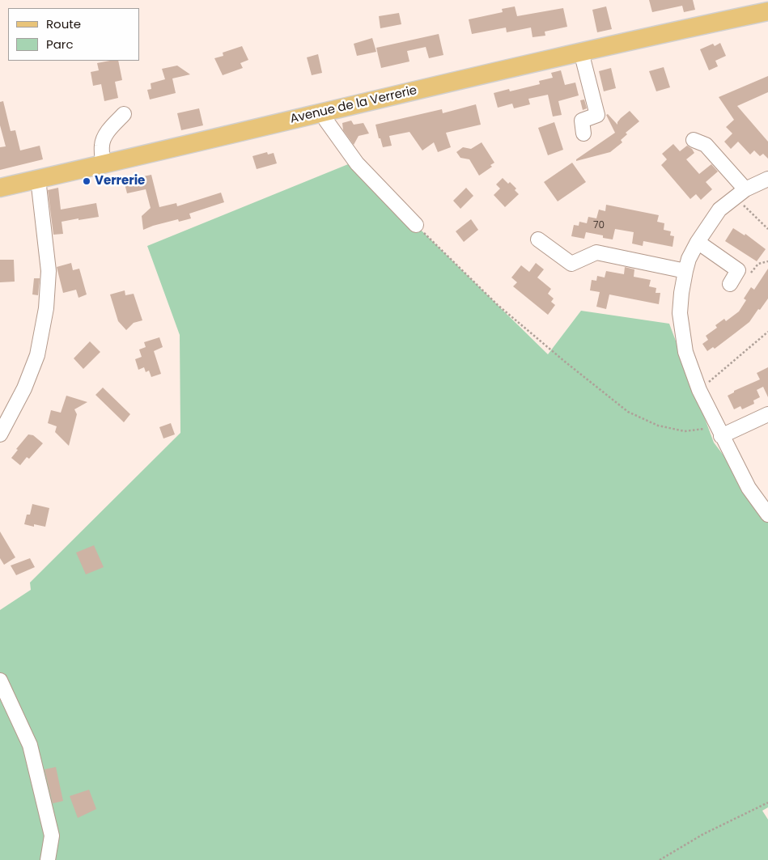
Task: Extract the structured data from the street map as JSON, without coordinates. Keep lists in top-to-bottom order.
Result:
{
  "streets": {
    "main road": ["Avenue de la Verrerie"]
  },
  "places": ["Verrerie"],
  "house_numbers": ["70"],
  "legend": ["Route", "Parc"]
}
